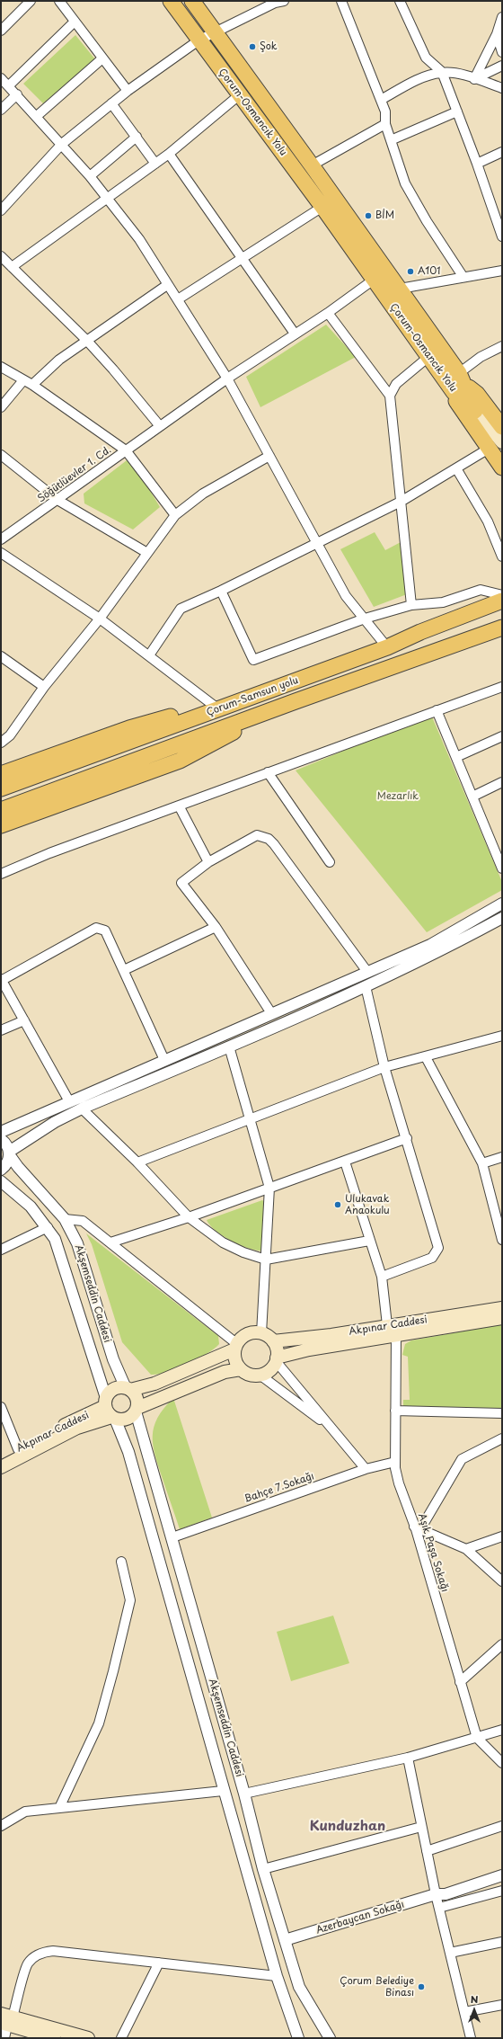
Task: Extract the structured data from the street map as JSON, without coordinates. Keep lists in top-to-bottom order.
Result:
{
  "streets": {
    "highway": ["Çorum-Osmancık Yolu", "Çorum-Samsun yolu"],
    "main road": ["Akpınar Caddesi"],
    "street": [
      "Söğütlüevler 1. Cd.",
      "Akşemseddin Caddesi",
      "Bahçe 7.Sokağı",
      "Aşık Paşa Sokağı",
      "Azerbaycan Sokağı"
    ]
  },
  "crossings": [
    ["Çorum-Osmancık Yolu", "Söğütlüevler 1. Cd."],
    ["Akşemseddin Caddesi", "Akpınar Caddesi"],
    ["Akşemseddin Caddesi", "Bahçe 7.Sokağı"],
    ["Akşemseddin Caddesi", "Azerbaycan Sokağı"],
    ["Akpınar Caddesi", "Aşık Paşa Sokağı"],
    ["Bahçe 7.Sokağı", "Aşık Paşa Sokağı"]
  ],
  "districts": ["Kunduzhan"],
  "parks": ["Mezarlık"],
  "places": [
    "Şok",
    "BİM",
    "A101",
    "Ulukavak Anaokulu",
    "Çorum Belediye Binası"
  ],
  "north": "top"
}
